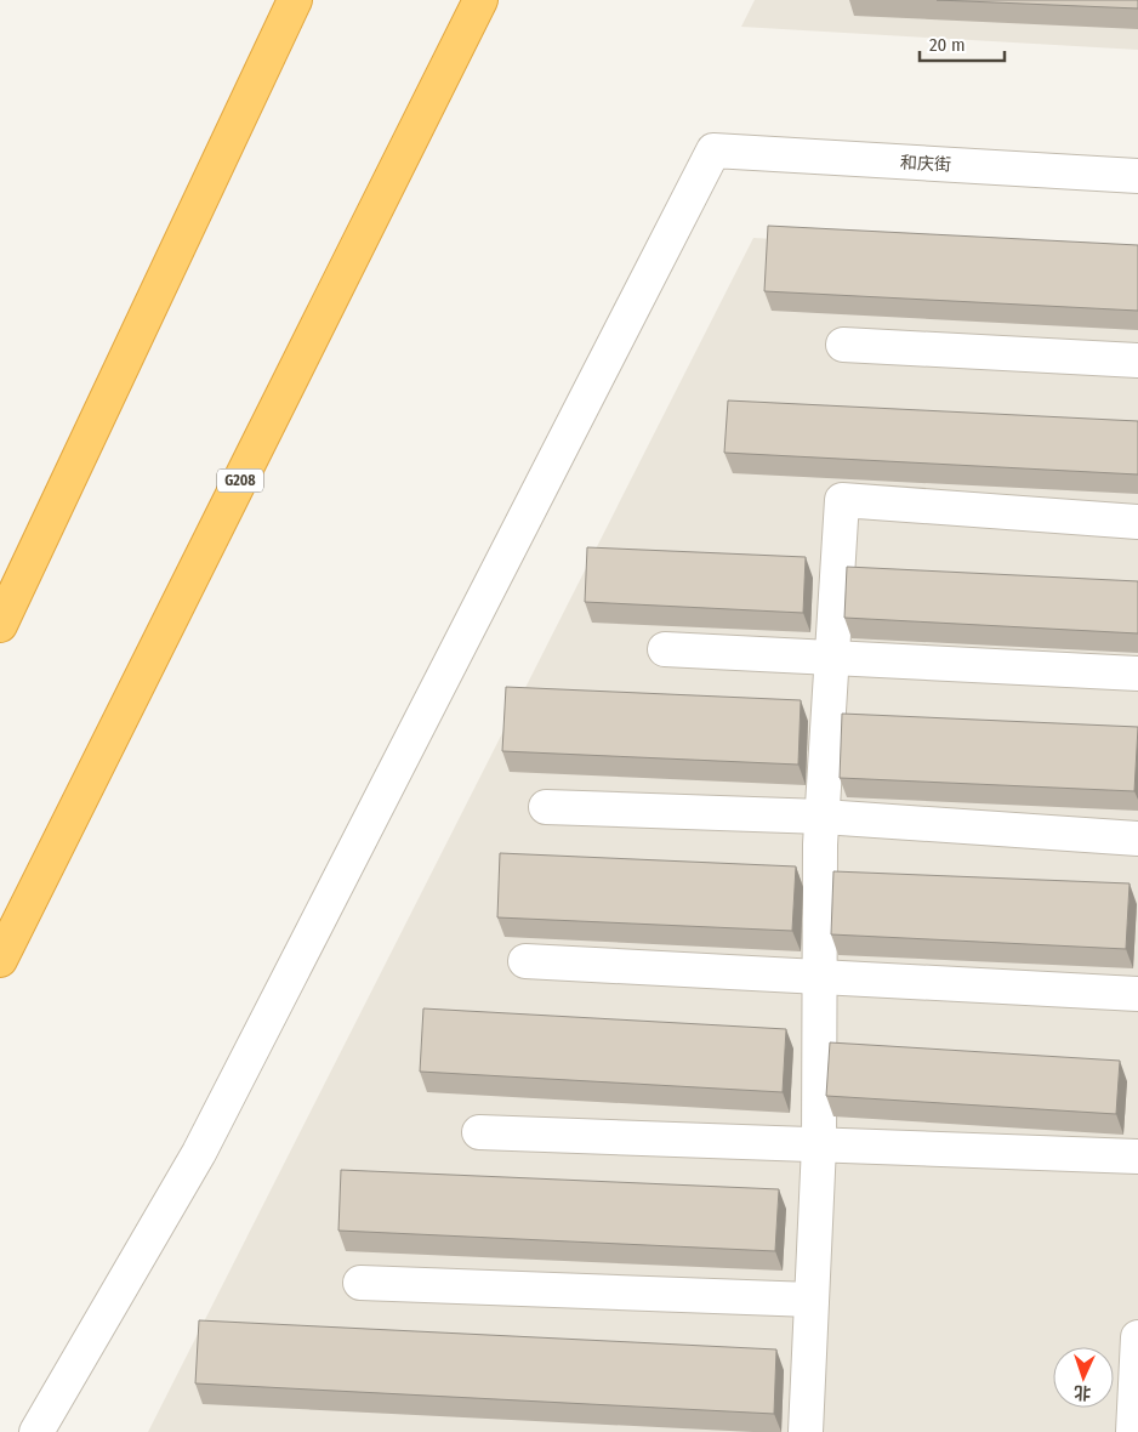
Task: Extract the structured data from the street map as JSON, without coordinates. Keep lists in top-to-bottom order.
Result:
{
  "streets": {
    "highway": ["G208"],
    "street": ["和庆街"]
  },
  "scale_bar": "20 m",
  "north": "bottom"
}
